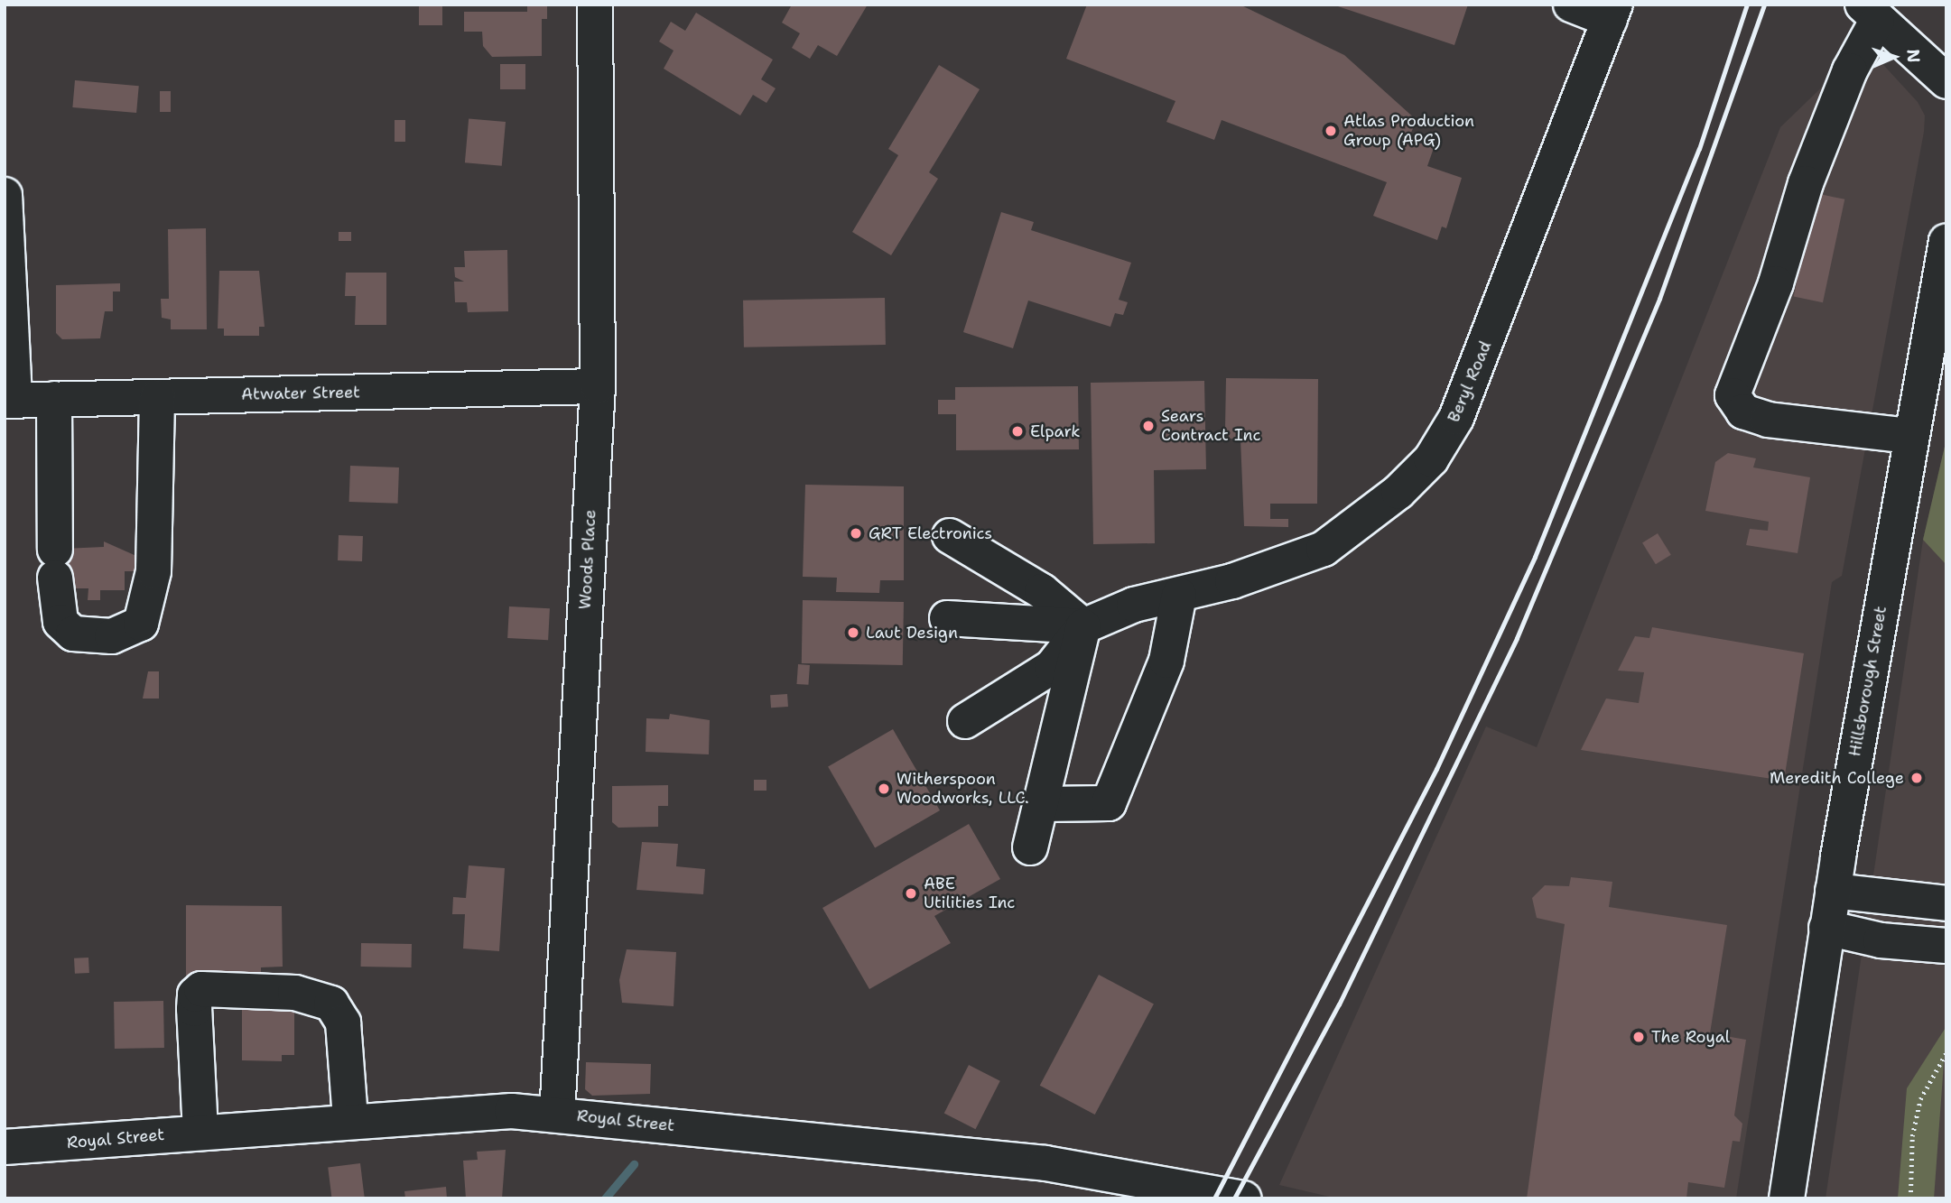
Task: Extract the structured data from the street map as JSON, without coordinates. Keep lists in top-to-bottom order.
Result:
{
  "streets": {
    "street": [
      "Beryl Road",
      "Atwater Street",
      "Woods Place",
      "Hillsborough Street",
      "Royal Street"
    ]
  },
  "crossings": [
    ["Atwater Street", "Woods Place"],
    ["Woods Place", "Royal Street"]
  ],
  "places": [
    "Atlas Production Group (APG)",
    "Sears Contract Inc",
    "Elpark",
    "GRT Electronics",
    "Laut Design",
    "Meredith College",
    "Witherspoon Woodworks, LLC.",
    "ABE Utilities Inc",
    "The Royal"
  ],
  "north": "right"
}
